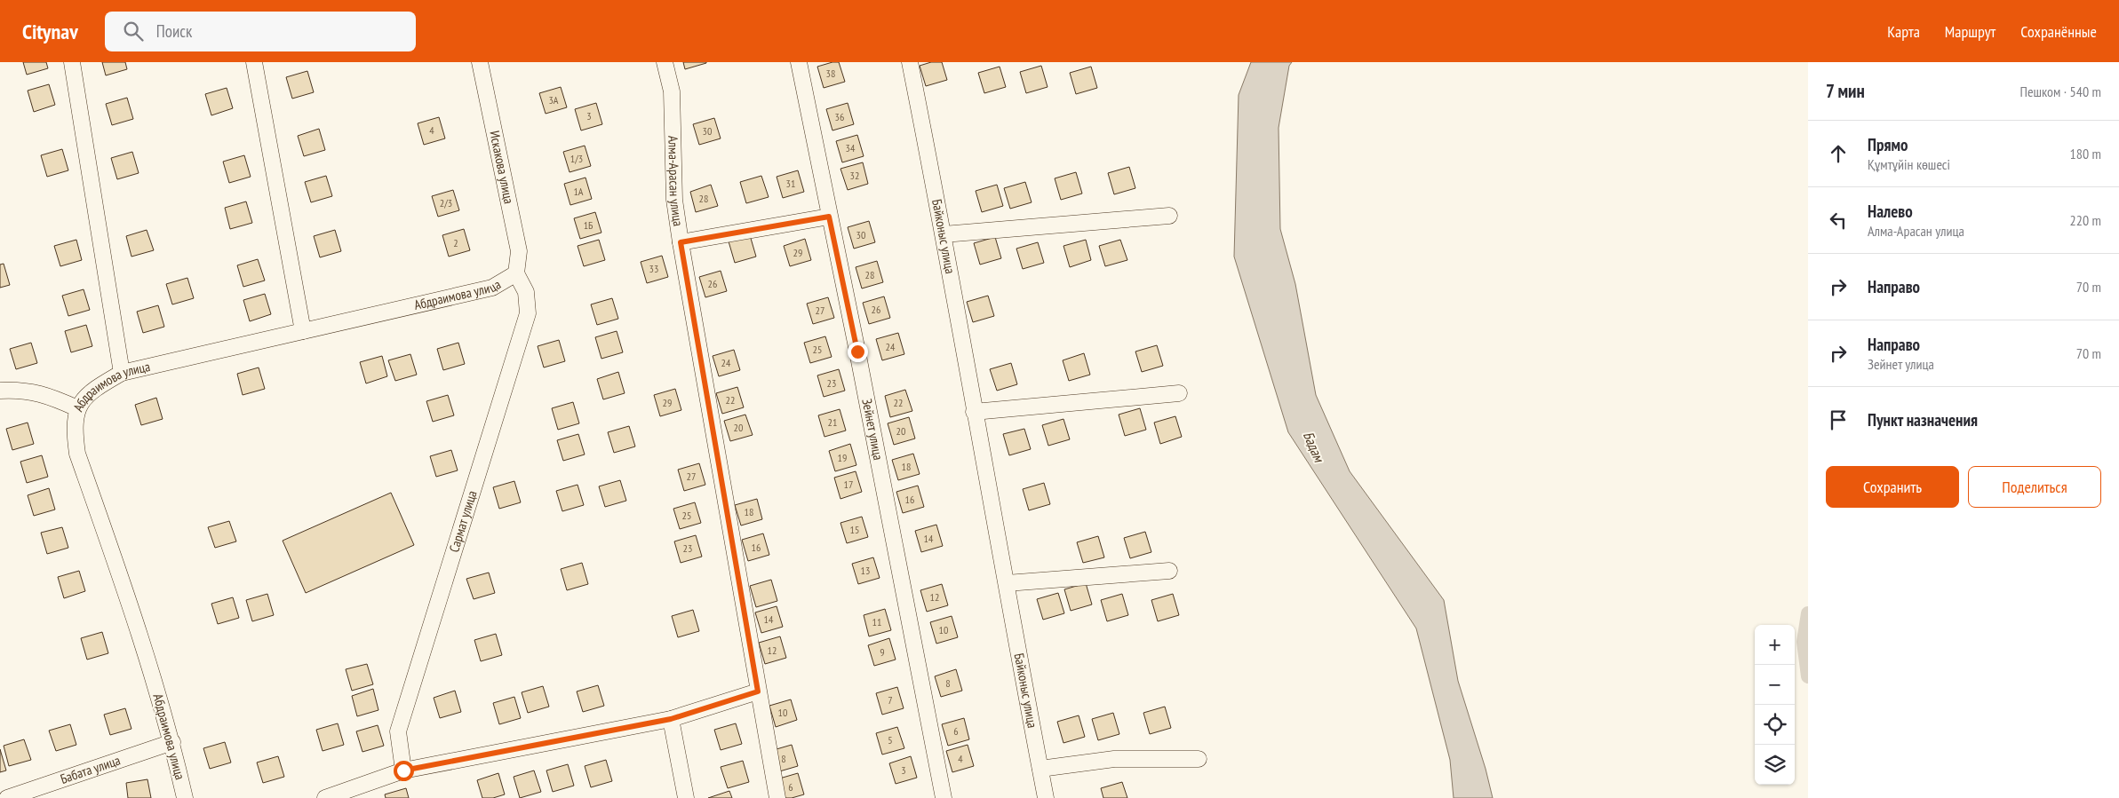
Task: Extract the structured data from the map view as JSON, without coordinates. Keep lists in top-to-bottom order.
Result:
{
  "streets": {
    "street": [
      "Искакова улица",
      "Алма-Арасан улица",
      "Байконыс улица",
      "Абдраимова улица",
      "Зейнет улица",
      "Сармат улица",
      "Бабата улица"
    ]
  },
  "crossings": [
    ["Искакова улица", "Абдраимова улица"],
    ["Искакова улица", "Сармат улица"],
    ["Абдраимова улица", "Сармат улица"],
    ["Абдраимова улица", "Бабата улица"]
  ],
  "water": ["Бадам"],
  "house_numbers": [
    "38",
    "3А",
    "3",
    "36",
    "4",
    "30",
    "34",
    "1/3",
    "32",
    "31",
    "1А",
    "28",
    "2/3",
    "1Б",
    "30",
    "2",
    "29",
    "33",
    "28",
    "26",
    "26",
    "27",
    "24",
    "25",
    "24",
    "23",
    "22",
    "29",
    "22",
    "21",
    "20",
    "20",
    "19",
    "18",
    "27",
    "17",
    "16",
    "18",
    "25",
    "15",
    "14",
    "16",
    "23",
    "13",
    "12",
    "14",
    "11",
    "10",
    "12",
    "9",
    "8",
    "7",
    "10",
    "6",
    "5",
    "8",
    "4",
    "3",
    "6"
  ],
  "page": {
    "header": "Citynav",
    "search": "Поиск",
    "nav": ["Карта", "Маршрут", "Сохранённые"],
    "heading": ["7 мин", "Пешком · 540 m"],
    "list": [
      ["Прямо", "Құмтұйiн көшесі", "180 m"],
      ["Налево", "Алма-Арасан улица", "220 m"],
      ["Направо", "70 m"],
      ["Направо", "Зейнет улица", "70 m"],
      "Пункт назначения"
    ],
    "buttons": ["Сохранить", "Поделиться"],
    "map_buttons": ["+", "−"]
  }
}
